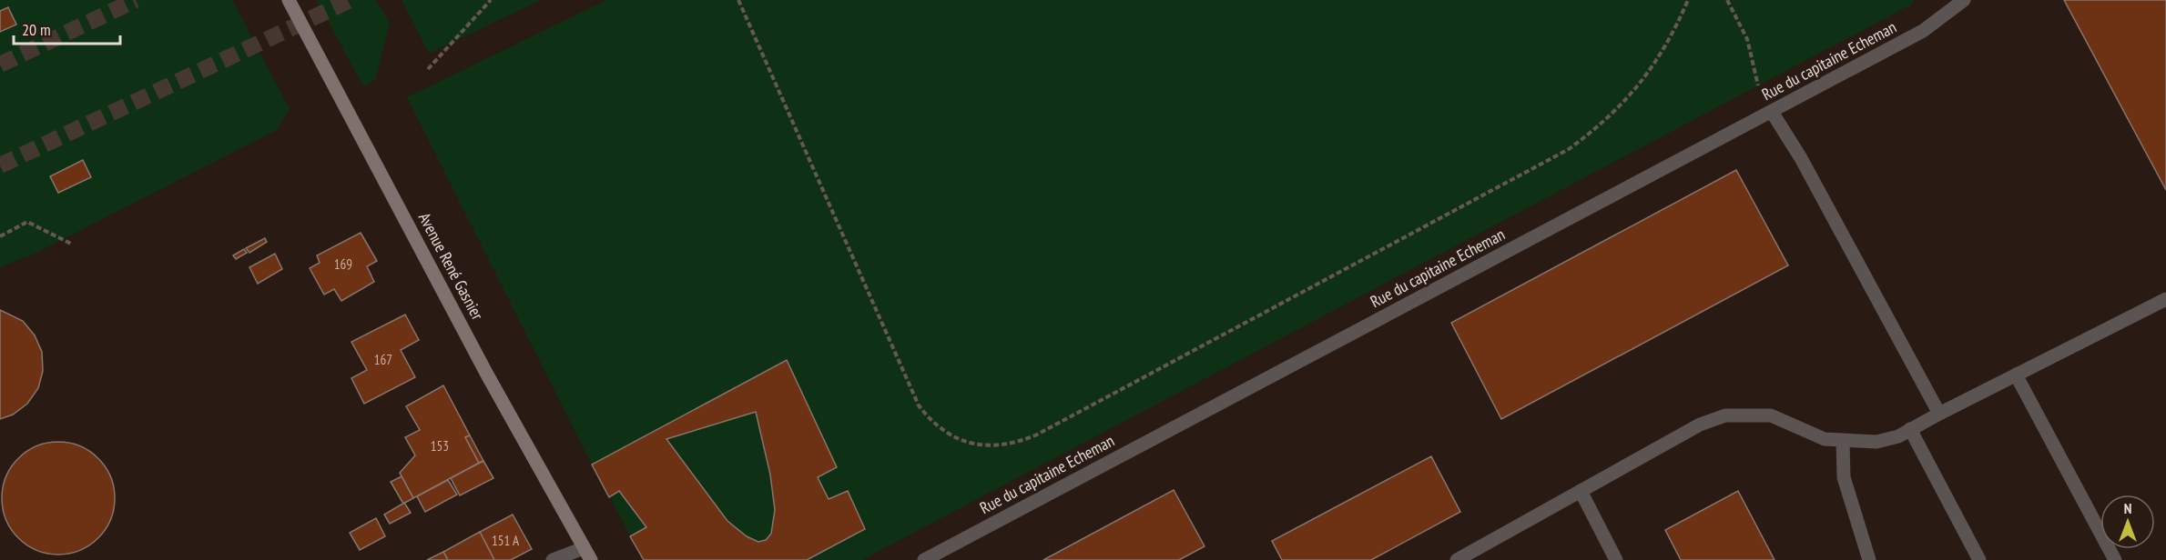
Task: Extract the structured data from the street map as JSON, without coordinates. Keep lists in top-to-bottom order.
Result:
{
  "streets": {
    "main road": ["Avenue René Gasnier"],
    "street": ["Rue du capitaine Echeman"]
  },
  "house_numbers": [
    "169",
    "167",
    "153",
    "151 A"
  ],
  "scale_bar": "20 m",
  "north": "top"
}
